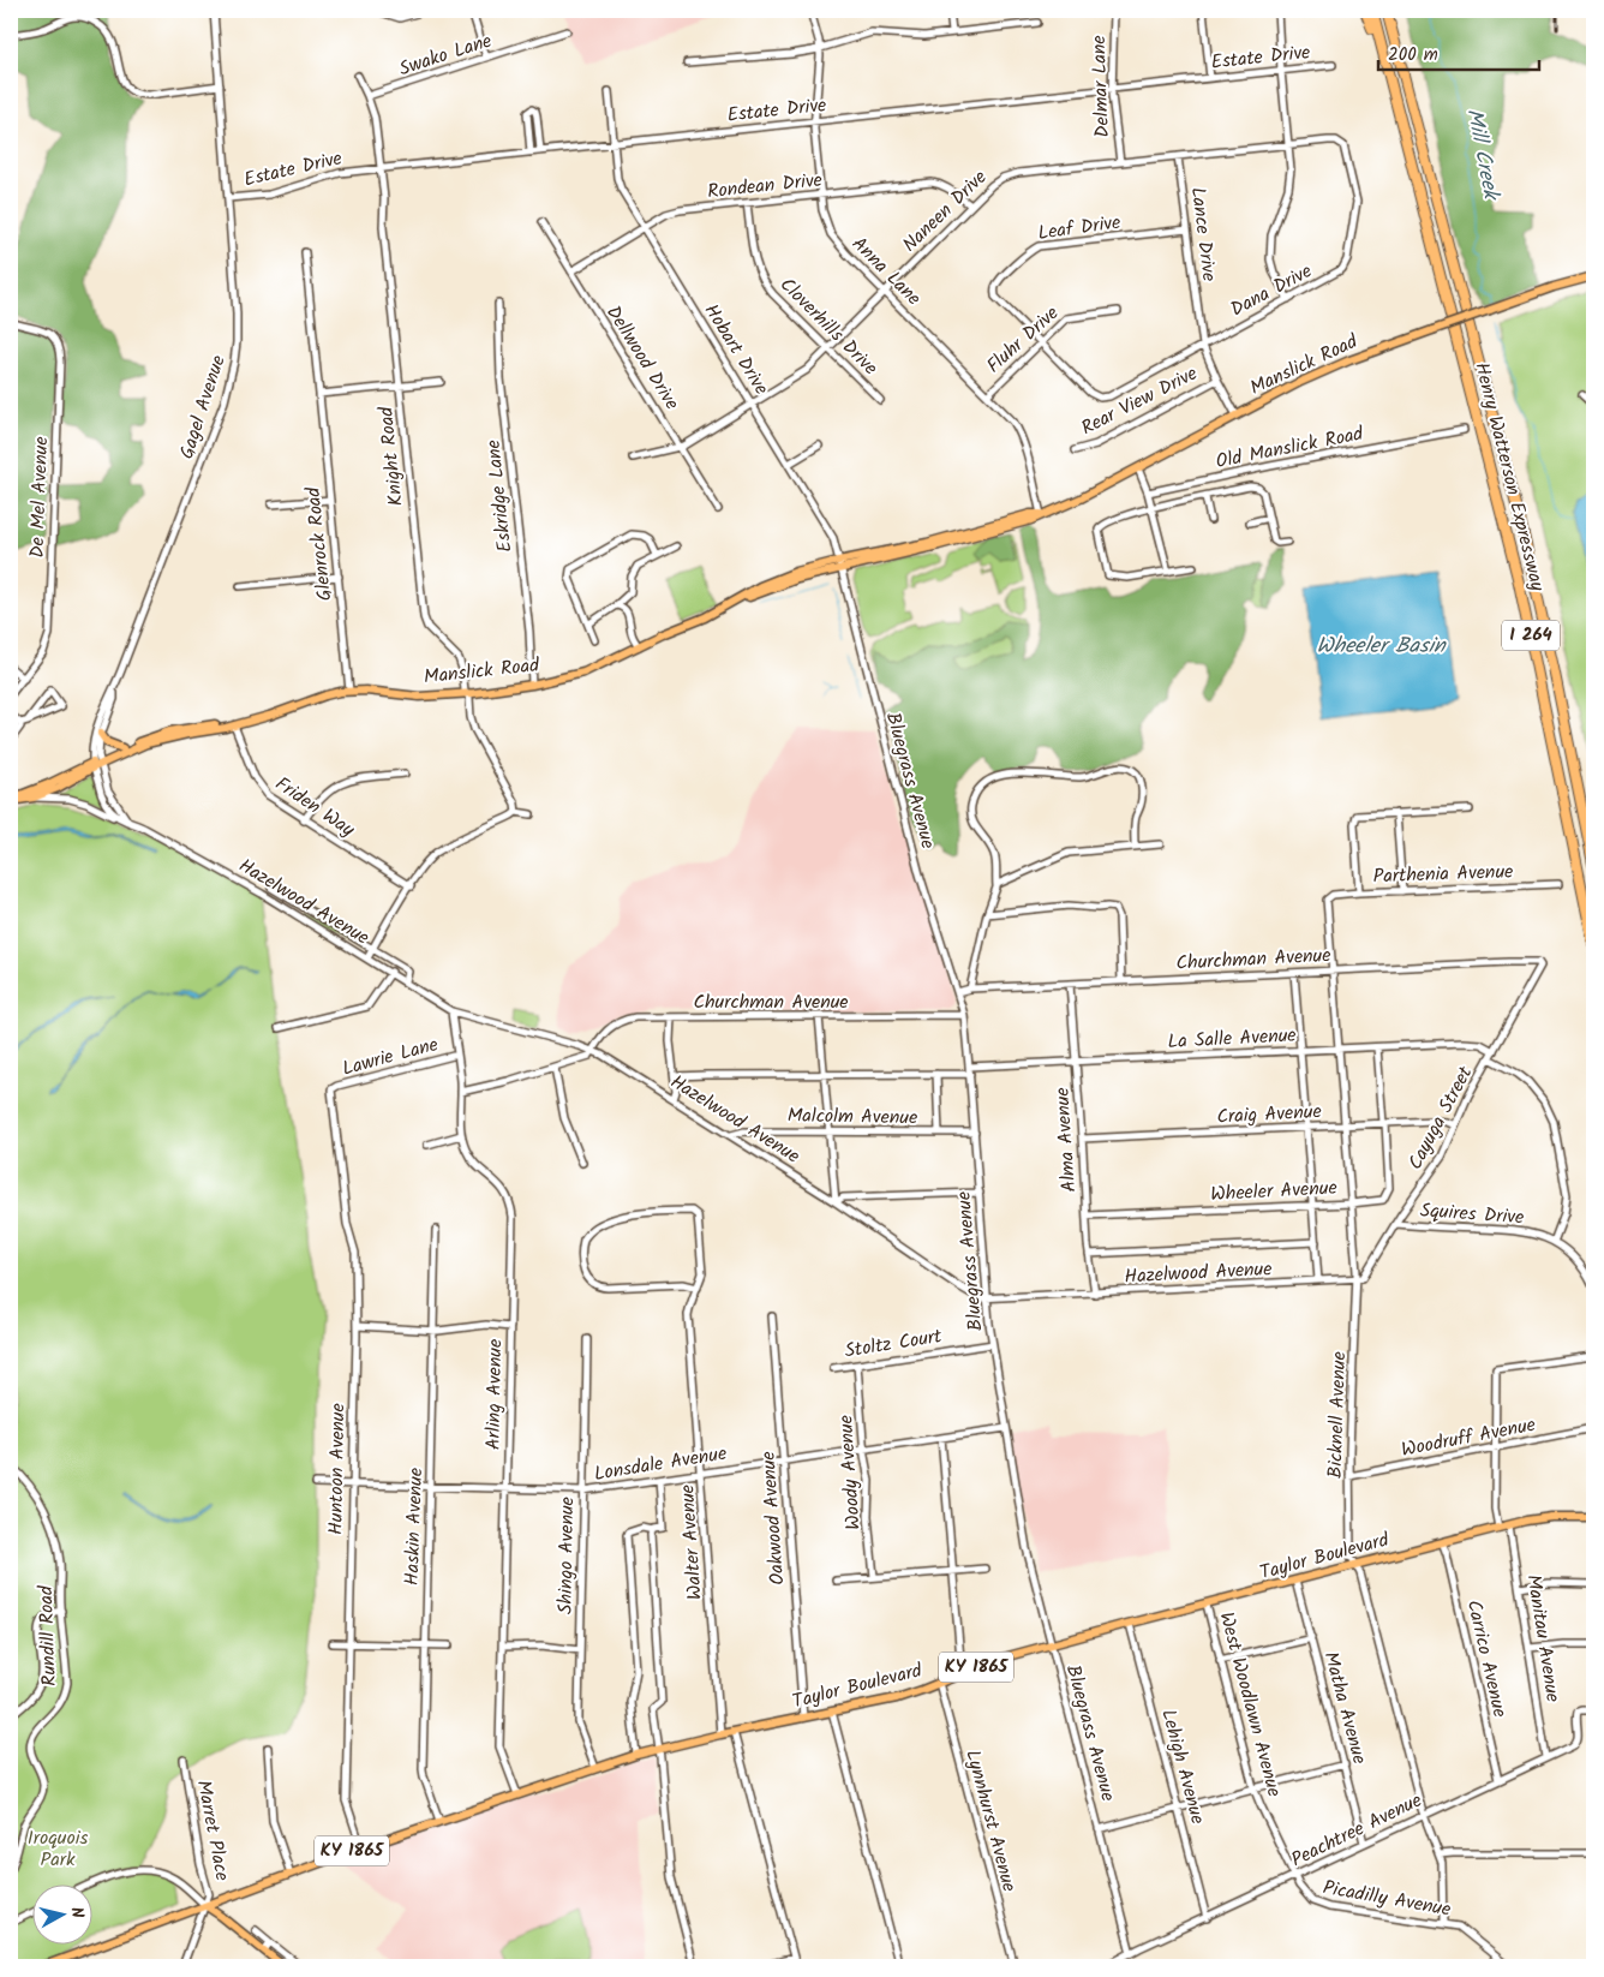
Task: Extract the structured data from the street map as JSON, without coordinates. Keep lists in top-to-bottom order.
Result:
{
  "streets": {
    "highway": ["Henry Watterson Expressway", "I 264"],
    "main road": ["Manslick Road", "Taylor Boulevard", "KY 1865"],
    "street": [
      "Swako Lane",
      "Estate Drive",
      "Delmar Lane",
      "Rondean Drive",
      "Naneen Drive",
      "Leaf Drive",
      "Lance Drive",
      "Anna Lane",
      "Dana Drive",
      "Cloverhills Drive",
      "Fluhr Drive",
      "Hobart Drive",
      "Dellwood Drive",
      "Rear View Drive",
      "Gagel Avenue",
      "Old Manslick Road",
      "Knight Road",
      "Eskridge Lane",
      "De Mel Avenue",
      "Glenrock Road",
      "Bluegrass Avenue",
      "Friden Way",
      "Parthenia Avenue",
      "Hazelwood Avenue",
      "Churchman Avenue",
      "La Salle Avenue",
      "Lawrie Lane",
      "Craig Avenue",
      "Malcolm Avenue",
      "Cayuga Street",
      "Alma Avenue",
      "Wheeler Avenue",
      "Squires Drive",
      "Stoltz Court",
      "Arling Avenue",
      "Bicknell Avenue",
      "Woodruff Avenue",
      "Lonsdale Avenue",
      "Huntoon Avenue",
      "Woody Avenue",
      "Oakwood Avenue",
      "Haskin Avenue",
      "Walter Avenue",
      "Shingo Avenue",
      "Rundill Road",
      "Manitau Avenue",
      "Carrico Avenue",
      "West Woodlawn Avenue",
      "Matha Avenue",
      "Lehigh Avenue",
      "Lynnhurst Avenue",
      "Marret Place",
      "Peachtree Avenue",
      "Picadilly Avenue"
    ]
  },
  "crossings": [
    ["Swako Lane", "Knight Road"],
    ["Estate Drive", "Delmar Lane"],
    ["Estate Drive", "Anna Lane"],
    ["Estate Drive", "Hobart Drive"],
    ["Estate Drive", "Gagel Avenue"],
    ["Estate Drive", "Knight Road"],
    ["Delmar Lane", "Naneen Drive"],
    ["Rondean Drive", "Naneen Drive"],
    ["Rondean Drive", "Anna Lane"],
    ["Rondean Drive", "Cloverhills Drive"],
    ["Rondean Drive", "Hobart Drive"],
    ["Rondean Drive", "Dellwood Drive"],
    ["Naneen Drive", "Lance Drive"],
    ["Naneen Drive", "Anna Lane"],
    ["Naneen Drive", "Dana Drive"],
    ["Naneen Drive", "Cloverhills Drive"],
    ["Naneen Drive", "Hobart Drive"],
    ["Naneen Drive", "Dellwood Drive"],
    ["Leaf Drive", "Lance Drive"],
    ["Leaf Drive", "Dana Drive"],
    ["Leaf Drive", "Fluhr Drive"],
    ["Lance Drive", "Dana Drive"],
    ["Lance Drive", "Manslick Road"],
    ["Lance Drive", "Rear View Drive"],
    ["Anna Lane", "Fluhr Drive"],
    ["Anna Lane", "Manslick Road"],
    ["Dana Drive", "Fluhr Drive"],
    ["Hobart Drive", "Manslick Road"],
    ["Hobart Drive", "Bluegrass Avenue"],
    ["Manslick Road", "Gagel Avenue"],
    ["Manslick Road", "Knight Road"],
    ["Manslick Road", "Eskridge Lane"],
    ["Manslick Road", "Glenrock Road"],
    ["Manslick Road", "Bluegrass Avenue"],
    ["Manslick Road", "Friden Way"],
    ["Manslick Road", "Hazelwood Avenue"],
    ["Gagel Avenue", "Hazelwood Avenue"],
    ["Henry Watterson Expressway", "I 264"],
    ["Bluegrass Avenue", "Hazelwood Avenue"],
    ["Bluegrass Avenue", "Churchman Avenue"],
    ["Bluegrass Avenue", "La Salle Avenue"],
    ["Bluegrass Avenue", "Malcolm Avenue"],
    ["Bluegrass Avenue", "Stoltz Court"],
    ["Bluegrass Avenue", "Lonsdale Avenue"],
    ["Bluegrass Avenue", "Taylor Boulevard"],
    ["Bluegrass Avenue", "Peachtree Avenue"],
    ["Parthenia Avenue", "Bicknell Avenue"],
    ["Hazelwood Avenue", "Churchman Avenue"],
    ["Hazelwood Avenue", "Malcolm Avenue"],
    ["Hazelwood Avenue", "Cayuga Street"],
    ["Hazelwood Avenue", "Alma Avenue"],
    ["Hazelwood Avenue", "Arling Avenue"],
    ["Hazelwood Avenue", "Bicknell Avenue"],
    ["Churchman Avenue", "Cayuga Street"],
    ["Churchman Avenue", "Alma Avenue"],
    ["Churchman Avenue", "Bicknell Avenue"],
    ["La Salle Avenue", "Cayuga Street"],
    ["La Salle Avenue", "Alma Avenue"],
    ["La Salle Avenue", "Wheeler Avenue"],
    ["La Salle Avenue", "Bicknell Avenue"],
    ["Lawrie Lane", "Arling Avenue"],
    ["Lawrie Lane", "Huntoon Avenue"],
    ["Craig Avenue", "Cayuga Street"],
    ["Craig Avenue", "Alma Avenue"],
    ["Craig Avenue", "Wheeler Avenue"],
    ["Craig Avenue", "Bicknell Avenue"],
    ["Cayuga Street", "Squires Drive"],
    ["Cayuga Street", "Bicknell Avenue"],
    ["Alma Avenue", "Wheeler Avenue"],
    ["Wheeler Avenue", "Bicknell Avenue"],
    ["Stoltz Court", "Woody Avenue"],
    ["Arling Avenue", "Lonsdale Avenue"],
    ["Arling Avenue", "Taylor Boulevard"],
    ["Bicknell Avenue", "Woodruff Avenue"],
    ["Bicknell Avenue", "Taylor Boulevard"],
    ["Bicknell Avenue", "Peachtree Avenue"],
    ["Bicknell Avenue", "Picadilly Avenue"],
    ["Lonsdale Avenue", "Huntoon Avenue"],
    ["Lonsdale Avenue", "Woody Avenue"],
    ["Lonsdale Avenue", "Oakwood Avenue"],
    ["Lonsdale Avenue", "Haskin Avenue"],
    ["Lonsdale Avenue", "Walter Avenue"],
    ["Lonsdale Avenue", "Shingo Avenue"],
    ["Huntoon Avenue", "Taylor Boulevard"],
    ["Oakwood Avenue", "Taylor Boulevard"],
    ["Haskin Avenue", "Taylor Boulevard"],
    ["Walter Avenue", "Taylor Boulevard"],
    ["Shingo Avenue", "Taylor Boulevard"],
    ["Taylor Boulevard", "Manitau Avenue"],
    ["Taylor Boulevard", "Carrico Avenue"],
    ["Taylor Boulevard", "KY 1865"],
    ["Taylor Boulevard", "West Woodlawn Avenue"],
    ["Taylor Boulevard", "Matha Avenue"],
    ["Taylor Boulevard", "Lehigh Avenue"],
    ["Taylor Boulevard", "Lynnhurst Avenue"],
    ["Taylor Boulevard", "Marret Place"],
    ["Manitau Avenue", "Peachtree Avenue"],
    ["Carrico Avenue", "Peachtree Avenue"],
    ["KY 1865", "Marret Place"],
    ["West Woodlawn Avenue", "Peachtree Avenue"],
    ["West Woodlawn Avenue", "Picadilly Avenue"],
    ["Matha Avenue", "Peachtree Avenue"],
    ["Lehigh Avenue", "Peachtree Avenue"],
    ["Peachtree Avenue", "Picadilly Avenue"]
  ],
  "water": ["Mill Creek", "Wheeler Basin"],
  "parks": ["Iroquois Park"],
  "scale_bar": "200 m",
  "north": "right"
}
